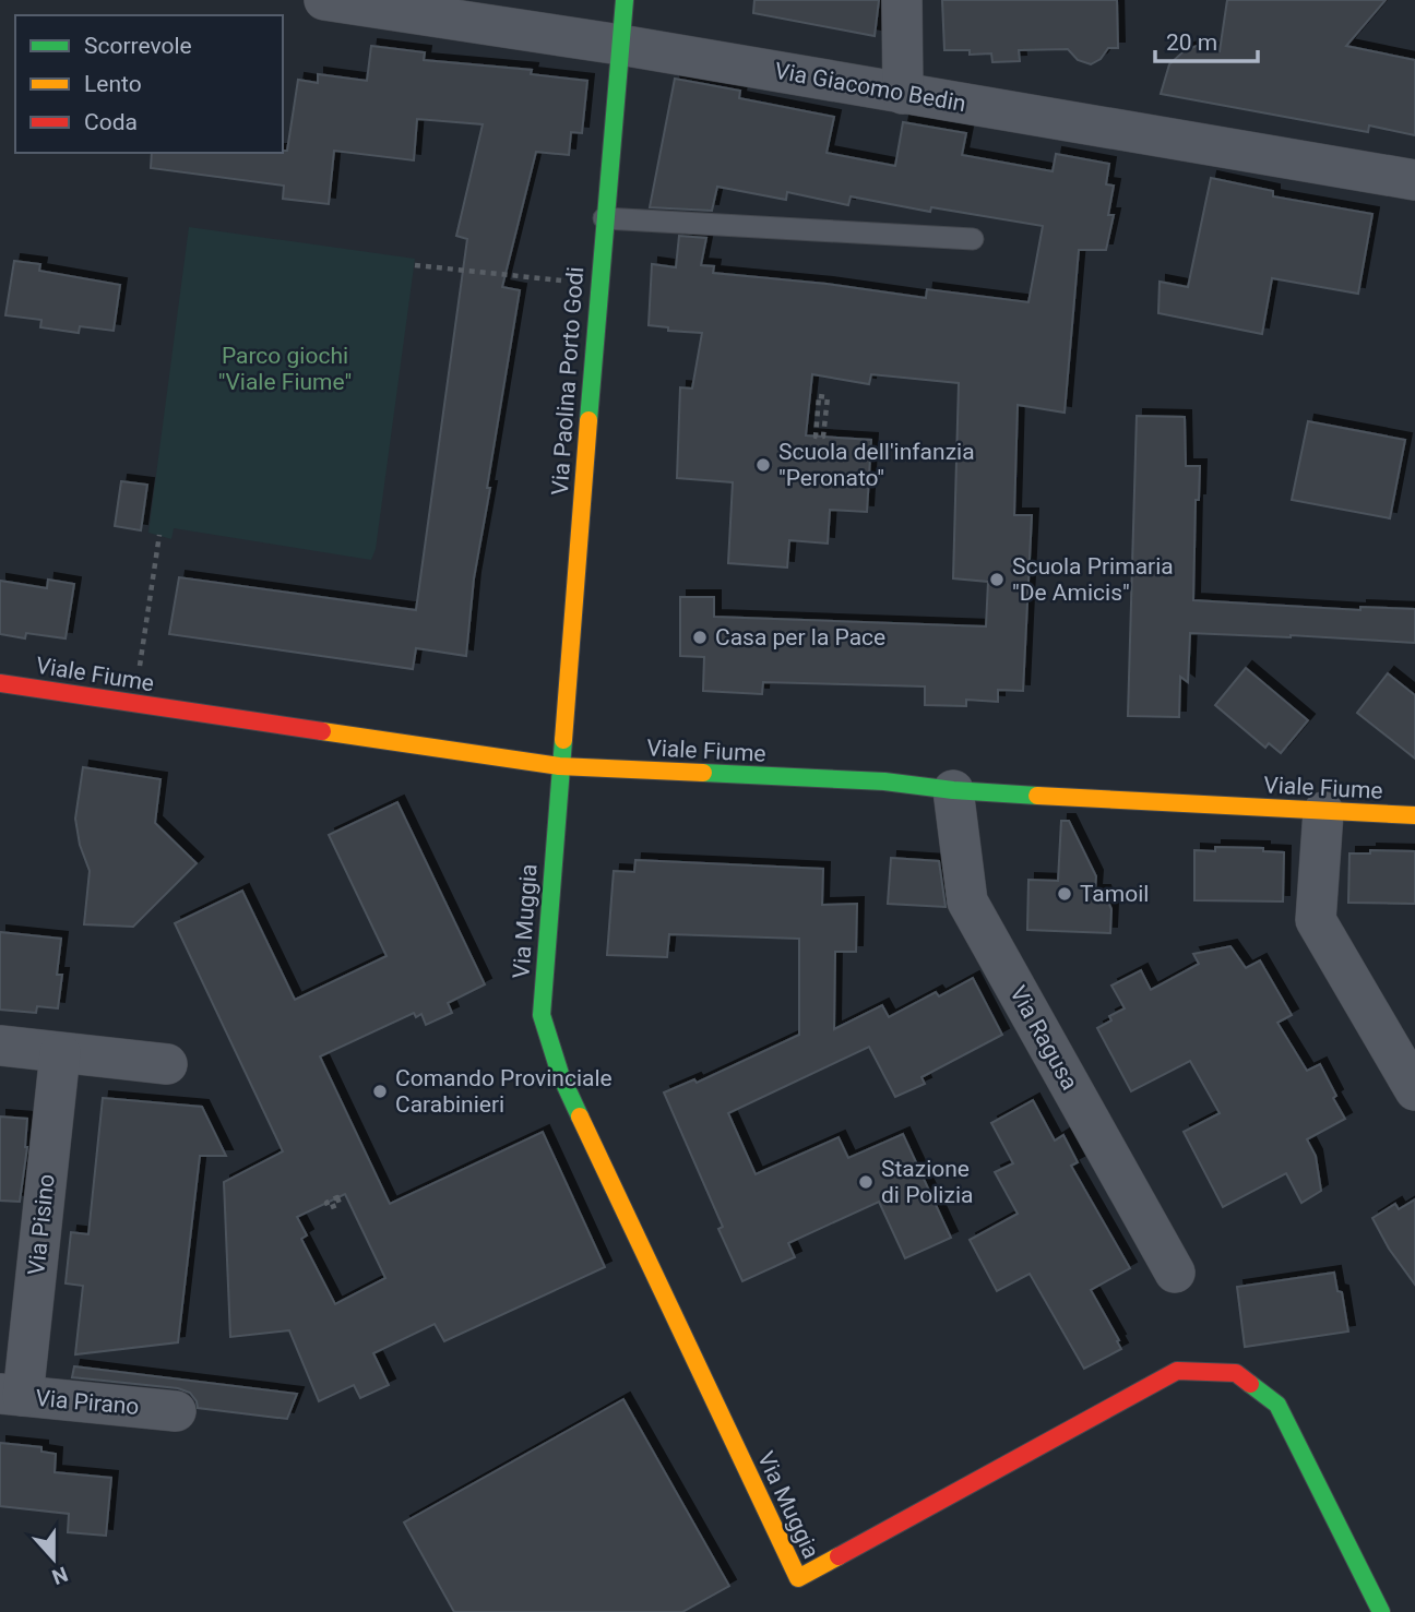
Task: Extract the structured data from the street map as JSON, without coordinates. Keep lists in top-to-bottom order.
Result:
{
  "streets": {
    "street": [
      "Via Giacomo Bedin",
      "Via Paolina Porto Godi",
      "Viale Fiume",
      "Via Muggia",
      "Via Ragusa",
      "Via Pisino",
      "Via Pirano"
    ]
  },
  "crossings": [
    ["Via Giacomo Bedin", "Via Paolina Porto Godi"],
    ["Via Paolina Porto Godi", "Viale Fiume"],
    ["Via Paolina Porto Godi", "Via Muggia"],
    ["Viale Fiume", "Via Muggia"],
    ["Viale Fiume", "Via Ragusa"],
    ["Via Pisino", "Via Pirano"]
  ],
  "parks": ["Parco giochi \"Viale Fiume\""],
  "places": [
    "Scuola dell'infanzia \"Peronato\"",
    "Scuola Primaria \"De Amicis\"",
    "Casa per la Pace",
    "Tamoil",
    "Comando Provinciale Carabinieri",
    "Stazione di Polizia"
  ],
  "legend": ["Scorrevole", "Lento", "Coda"],
  "scale_bar": "20 m",
  "north": "bottom"
}
